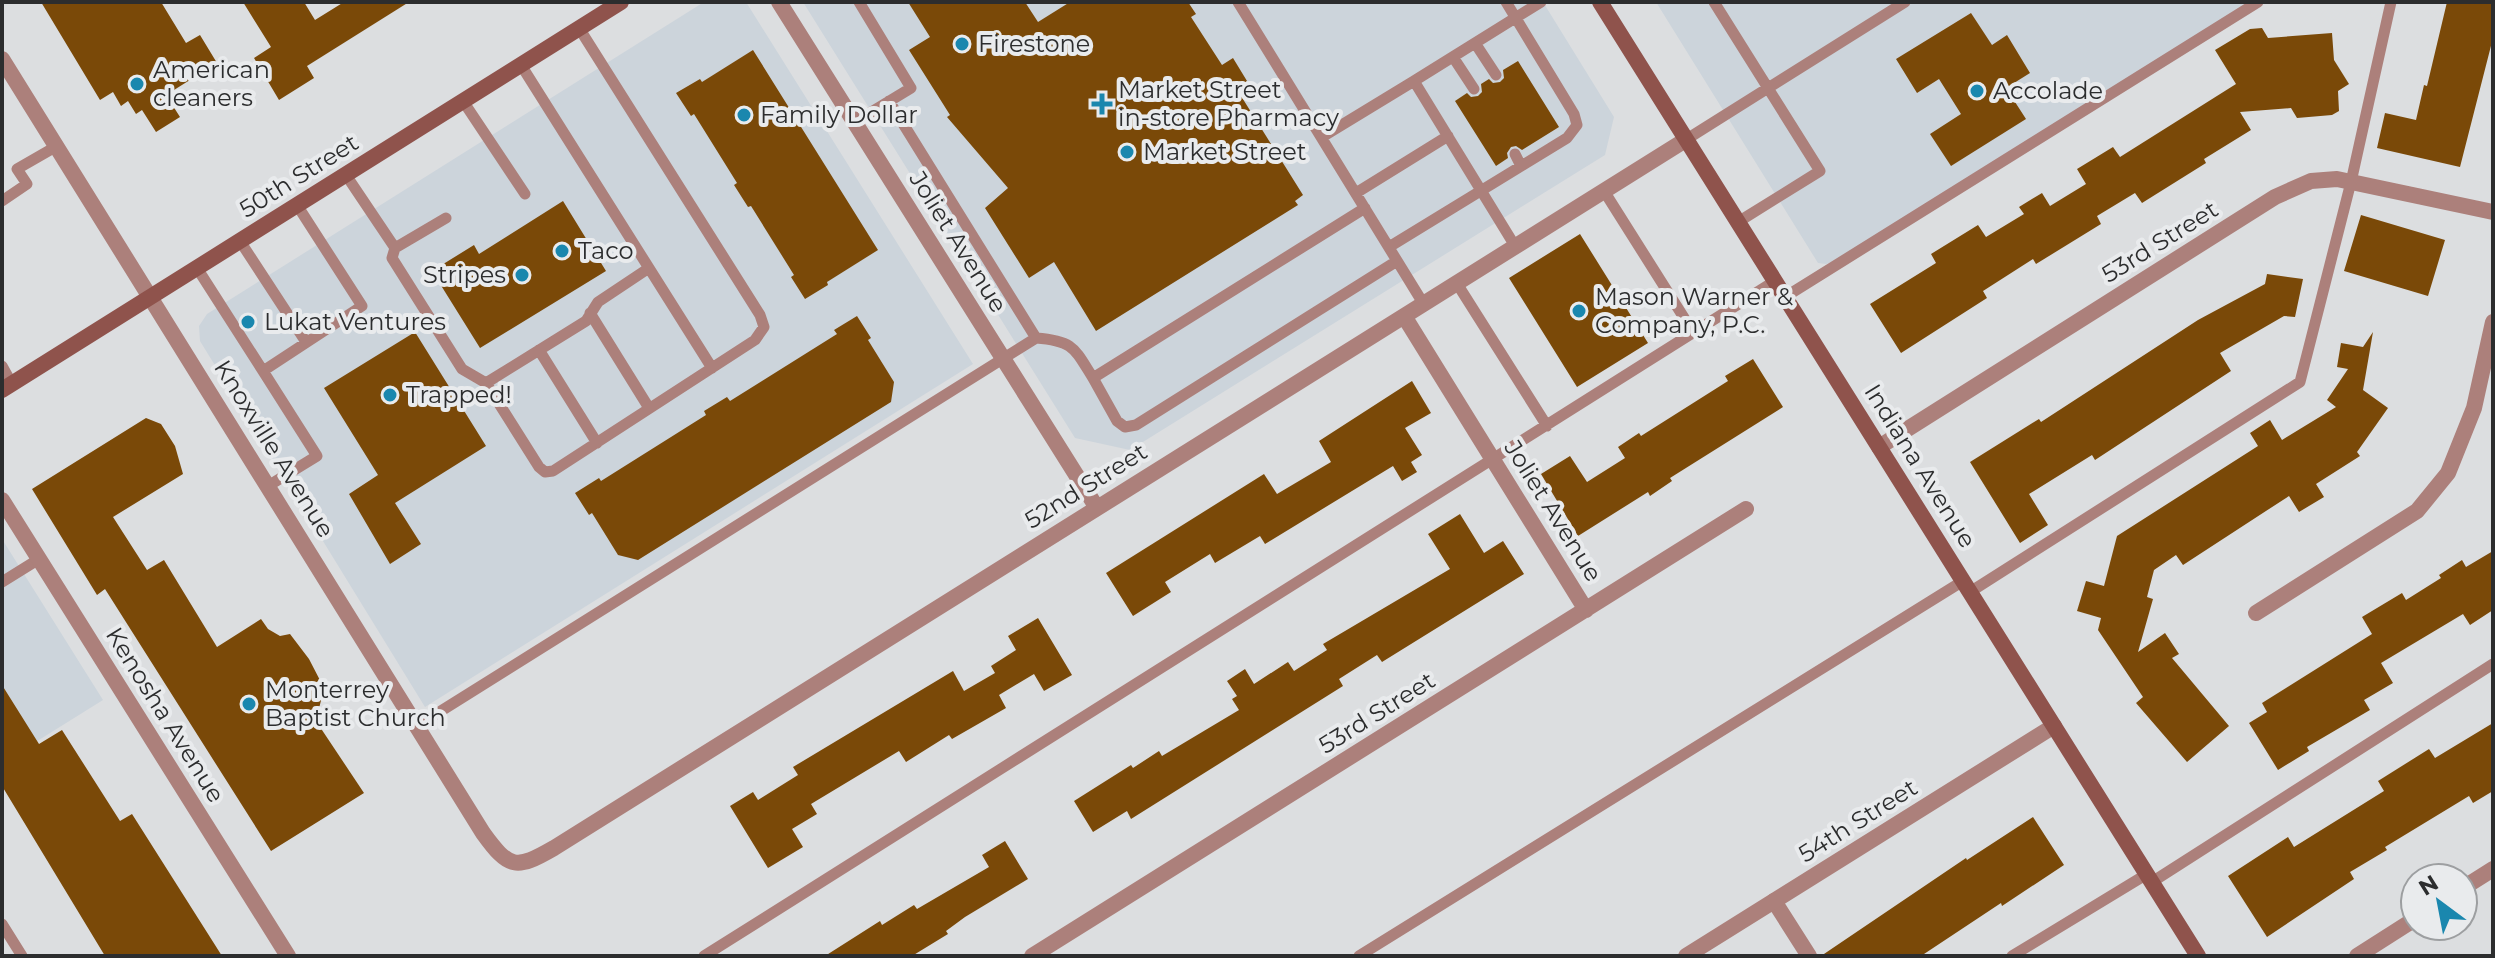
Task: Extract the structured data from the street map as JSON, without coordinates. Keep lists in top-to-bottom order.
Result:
{
  "streets": {
    "main road": ["50th Street", "Indiana Avenue"],
    "street": [
      "Joliet Avenue",
      "53rd Street",
      "Knoxville Avenue",
      "52nd Street",
      "Kenosha Avenue",
      "54th Street"
    ]
  },
  "crossings": [
    ["50th Street", "Knoxville Avenue"],
    ["Joliet Avenue", "53rd Street"],
    ["Joliet Avenue", "52nd Street"],
    ["53rd Street", "Indiana Avenue"],
    ["Knoxville Avenue", "52nd Street"],
    ["Indiana Avenue", "52nd Street"],
    ["Indiana Avenue", "54th Street"]
  ],
  "places": {
    "other": [
      "Firestone",
      "American cleaners",
      "Accolade",
      "Family Dollar",
      "Market Street",
      "Taco",
      "Stripes",
      "Mason Warner & Company, P.C.",
      "Lukat Ventures",
      "Trapped!",
      "Monterrey Baptist Church"
    ],
    "health": ["Market Street in-store Pharmacy"]
  },
  "north": "top left"
}
